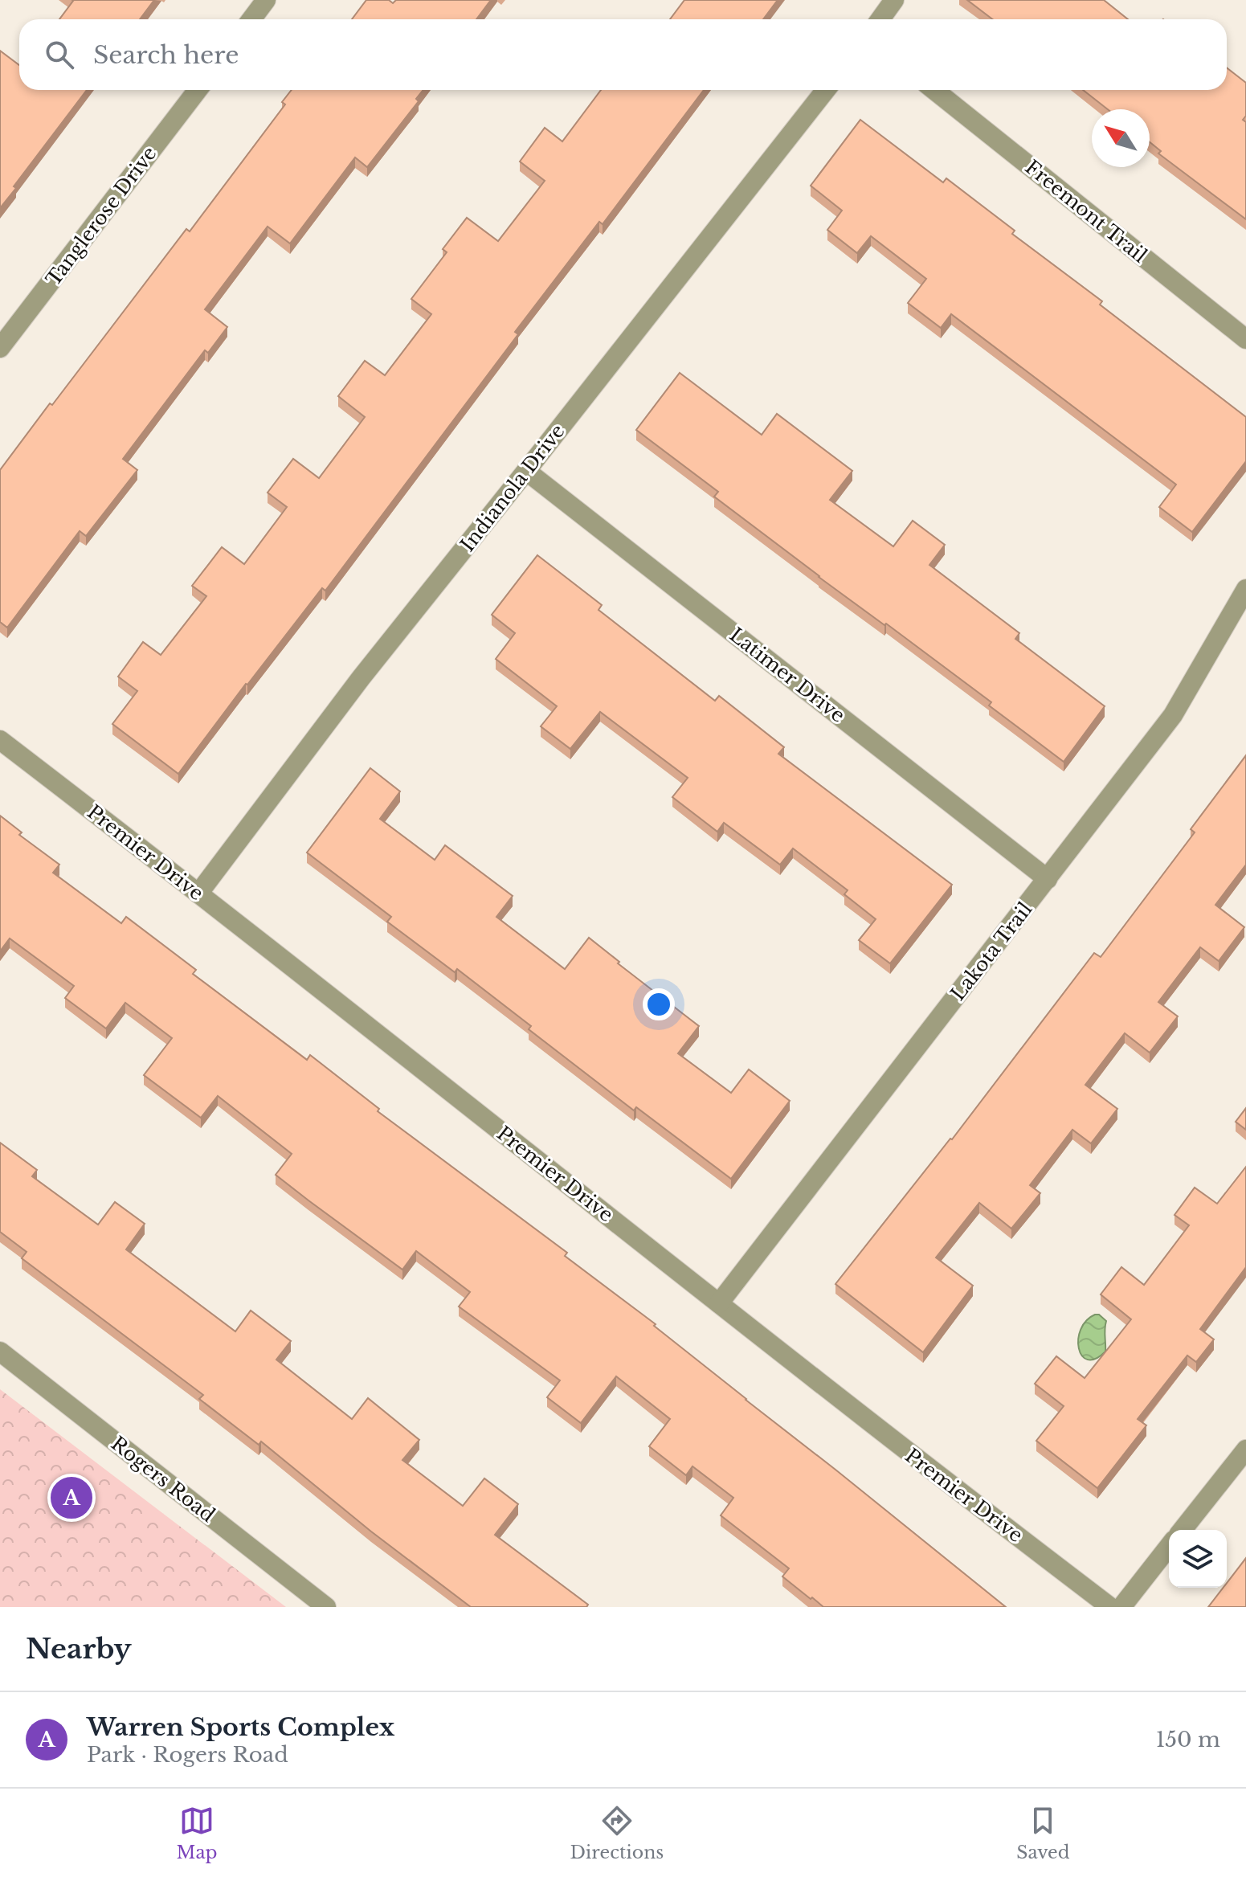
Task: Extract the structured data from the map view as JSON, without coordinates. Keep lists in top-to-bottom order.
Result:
{
  "streets": {
    "street": [
      "Freemont Trail",
      "Tanglerose Drive",
      "Indianola Drive",
      "Latimer Drive",
      "Premier Drive",
      "Lakota Trail",
      "Rogers Road"
    ]
  },
  "crossings": [
    ["Indianola Drive", "Latimer Drive"],
    ["Indianola Drive", "Premier Drive"],
    ["Latimer Drive", "Lakota Trail"],
    ["Premier Drive", "Lakota Trail"]
  ],
  "north": "top left",
  "page": {
    "search": "Search here",
    "pins": "A",
    "heading": "Nearby",
    "list": [
      {
        "mark": "A",
        "name": "Warren Sports Complex",
        "note": "Park · Rogers Road",
        "value": "150 m"
      }
    ],
    "nav": ["Map", "Directions", "Saved"]
  }
}
